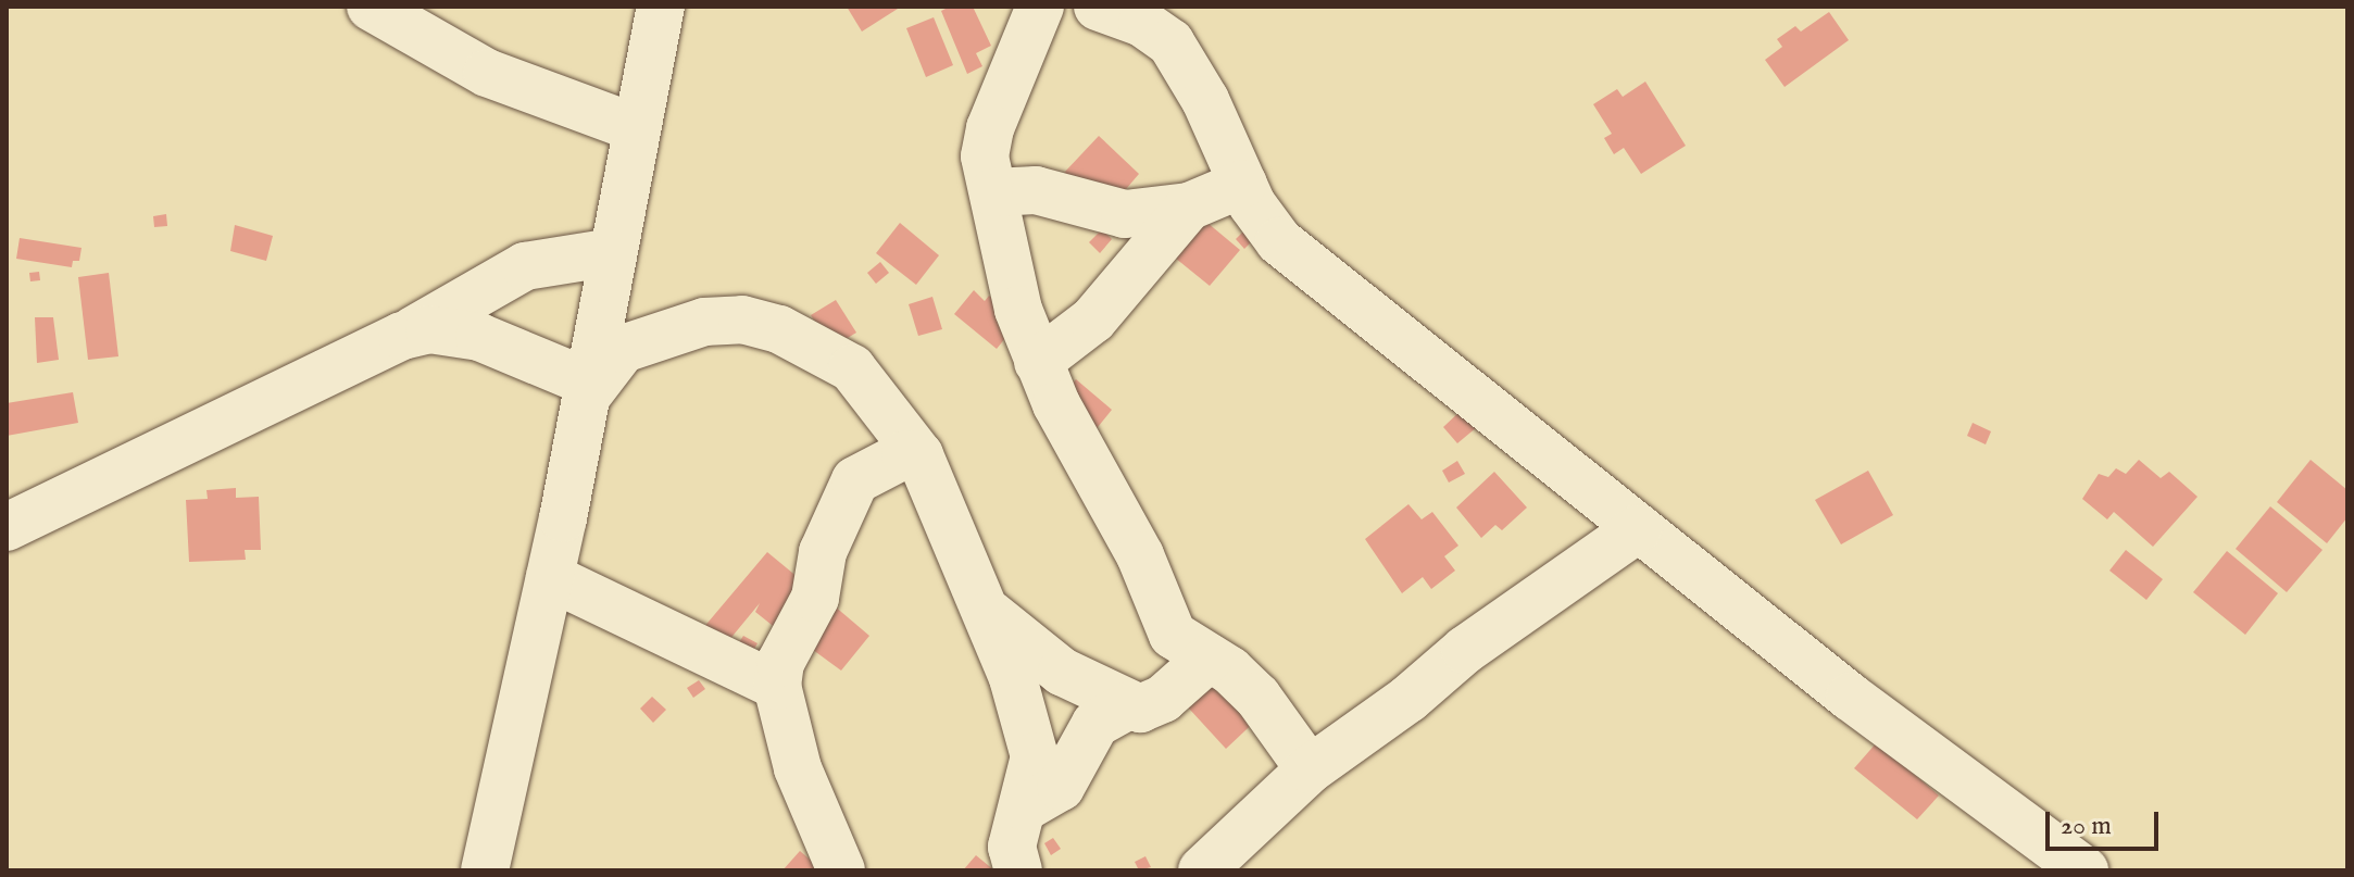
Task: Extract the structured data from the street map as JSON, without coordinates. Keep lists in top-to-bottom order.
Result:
{
  "scale_bar": "20 m"
}
